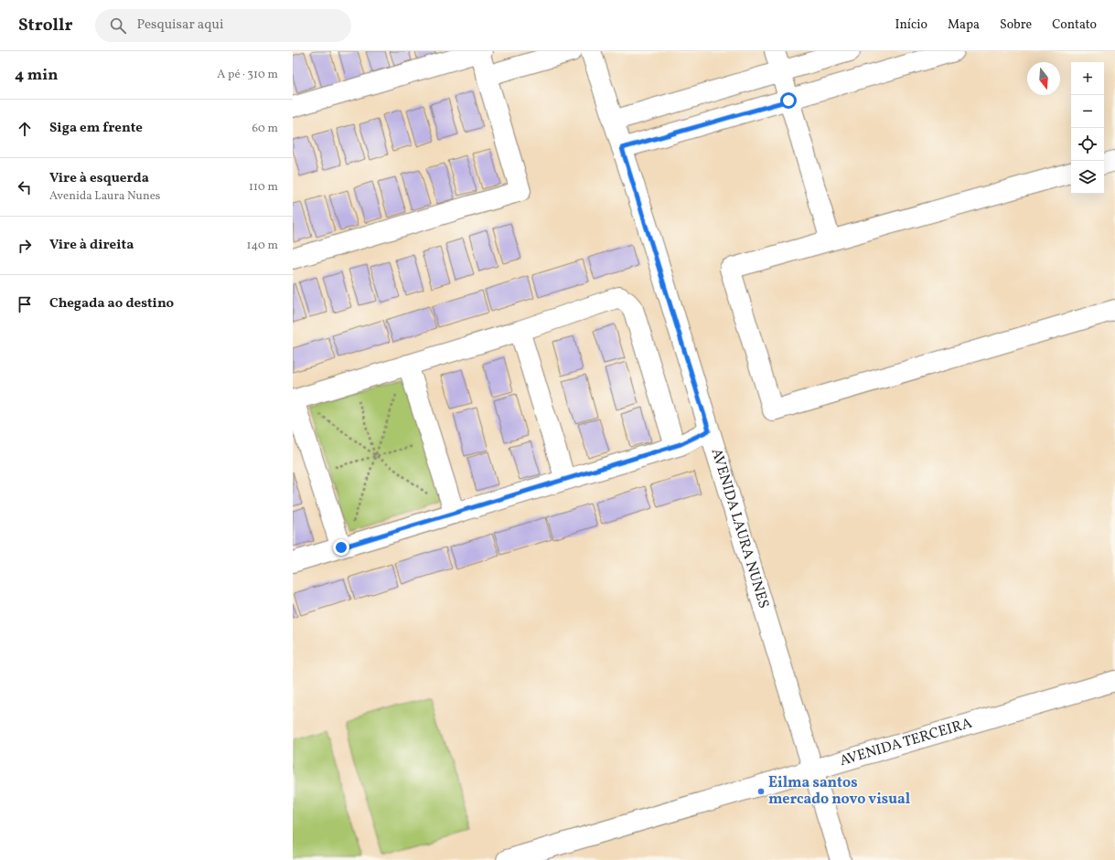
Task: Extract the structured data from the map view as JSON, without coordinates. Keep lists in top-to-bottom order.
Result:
{
  "streets": {
    "street": ["AVENIDA LAURA NUNES", "AVENIDA TERCEIRA"]
  },
  "crossings": [
    ["AVENIDA LAURA NUNES", "AVENIDA TERCEIRA"]
  ],
  "places": ["Eilma santos mercado novo visual"],
  "north": "bottom",
  "page": {
    "header": "Strollr",
    "search": "Pesquisar aqui",
    "nav": [
      "Início",
      "Mapa",
      "Sobre",
      "Contato"
    ],
    "heading": ["4 min", "A pé · 310 m"],
    "map_buttons": ["+", "−"],
    "list": [
      ["Siga em frente", "60 m"],
      ["Vire à esquerda", "Avenida Laura Nunes", "110 m"],
      ["Vire à direita", "140 m"],
      "Chegada ao destino"
    ]
  }
}
